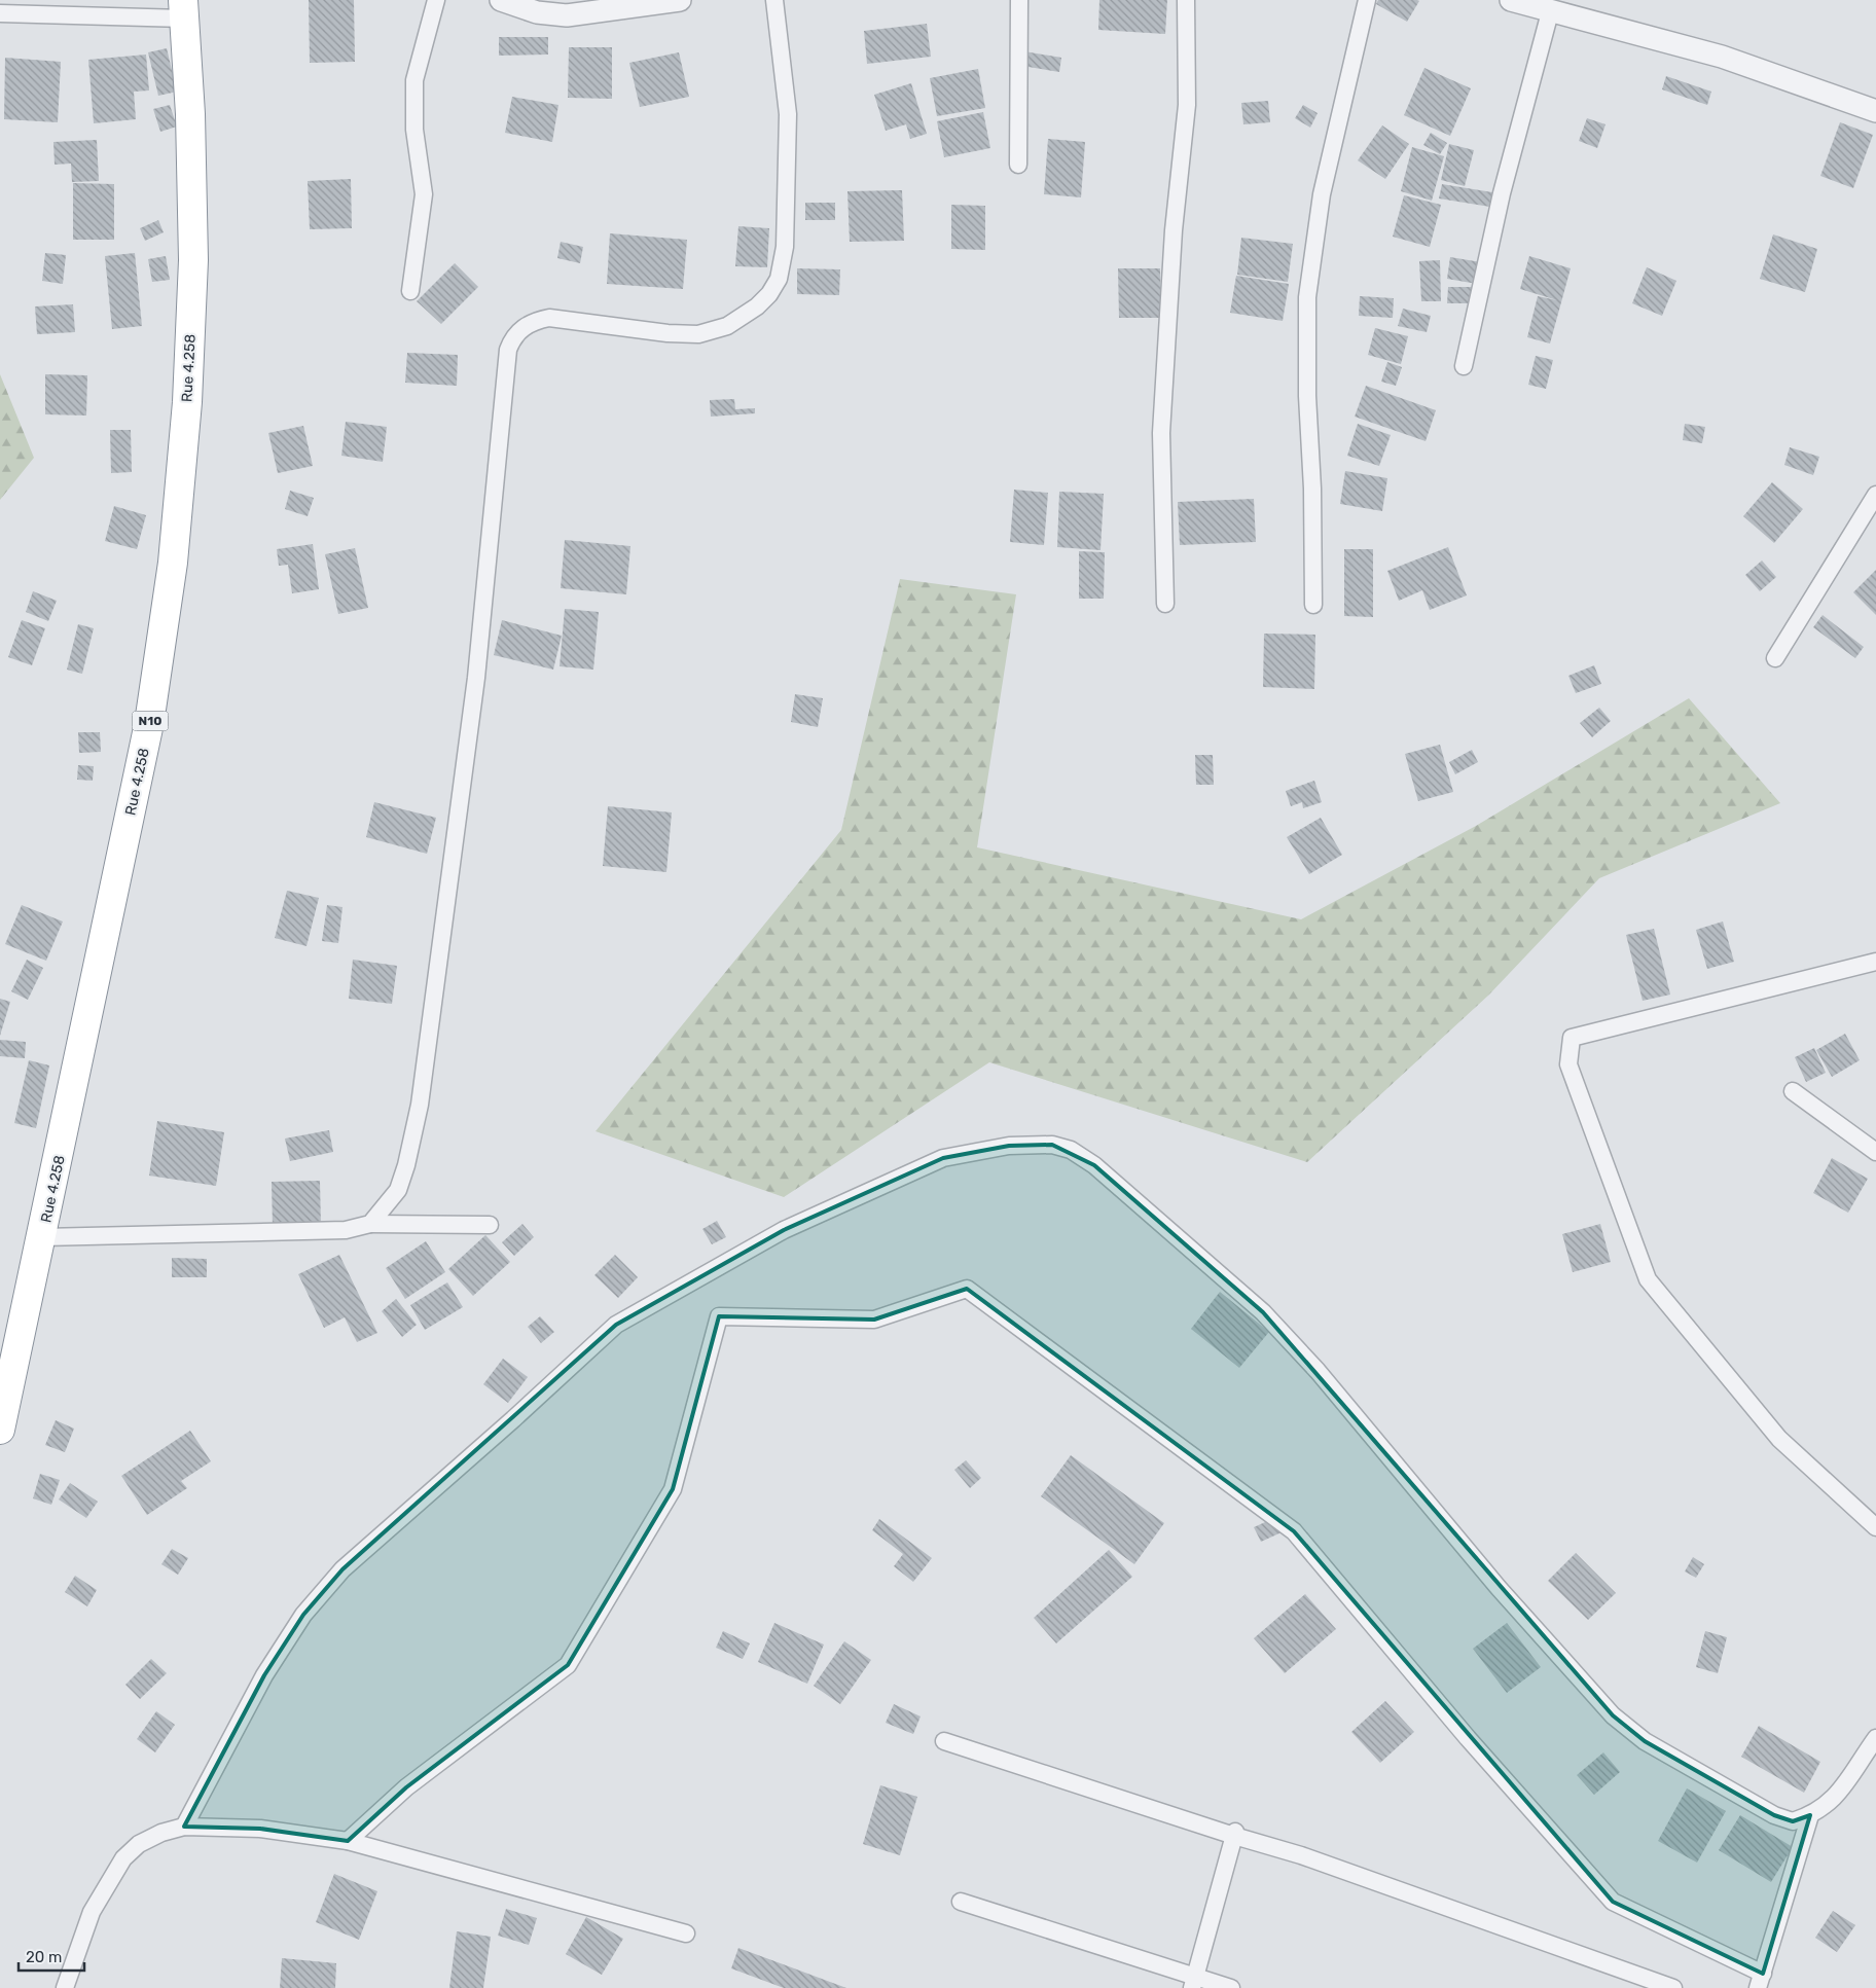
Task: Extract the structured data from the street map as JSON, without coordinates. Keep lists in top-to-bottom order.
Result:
{
  "streets": {
    "highway": ["Rue 4.258", "N10"]
  },
  "scale_bar": "20 m"
}
